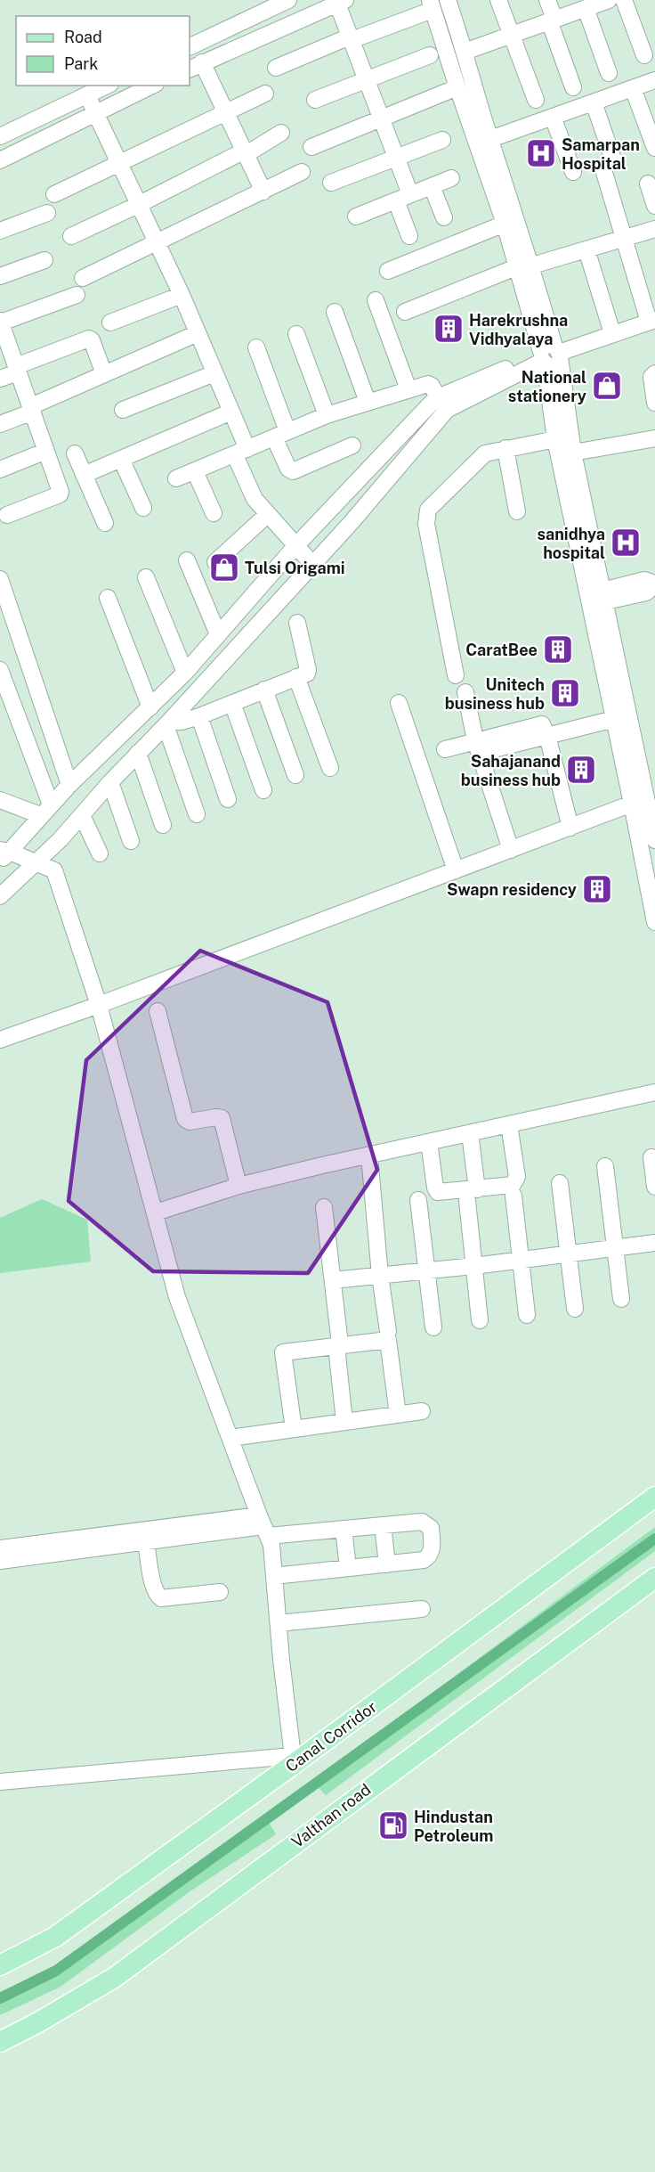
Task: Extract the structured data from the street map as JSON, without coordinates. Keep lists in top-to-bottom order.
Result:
{
  "streets": {
    "main road": ["Canal Corridor", "Valthan road"]
  },
  "places": {
    "hospital": ["Samarpan Hospital", "sanidhya hospital"],
    "building": [
      "Harekrushna Vidhyalaya",
      "CaratBee",
      "Unitech business hub",
      "Sahajanand business hub",
      "Swapn residency"
    ],
    "shop": ["National stationery", "Tulsi Origami"],
    "fuel station": ["Hindustan Petroleum"]
  },
  "legend": ["Road", "Park"]
}
